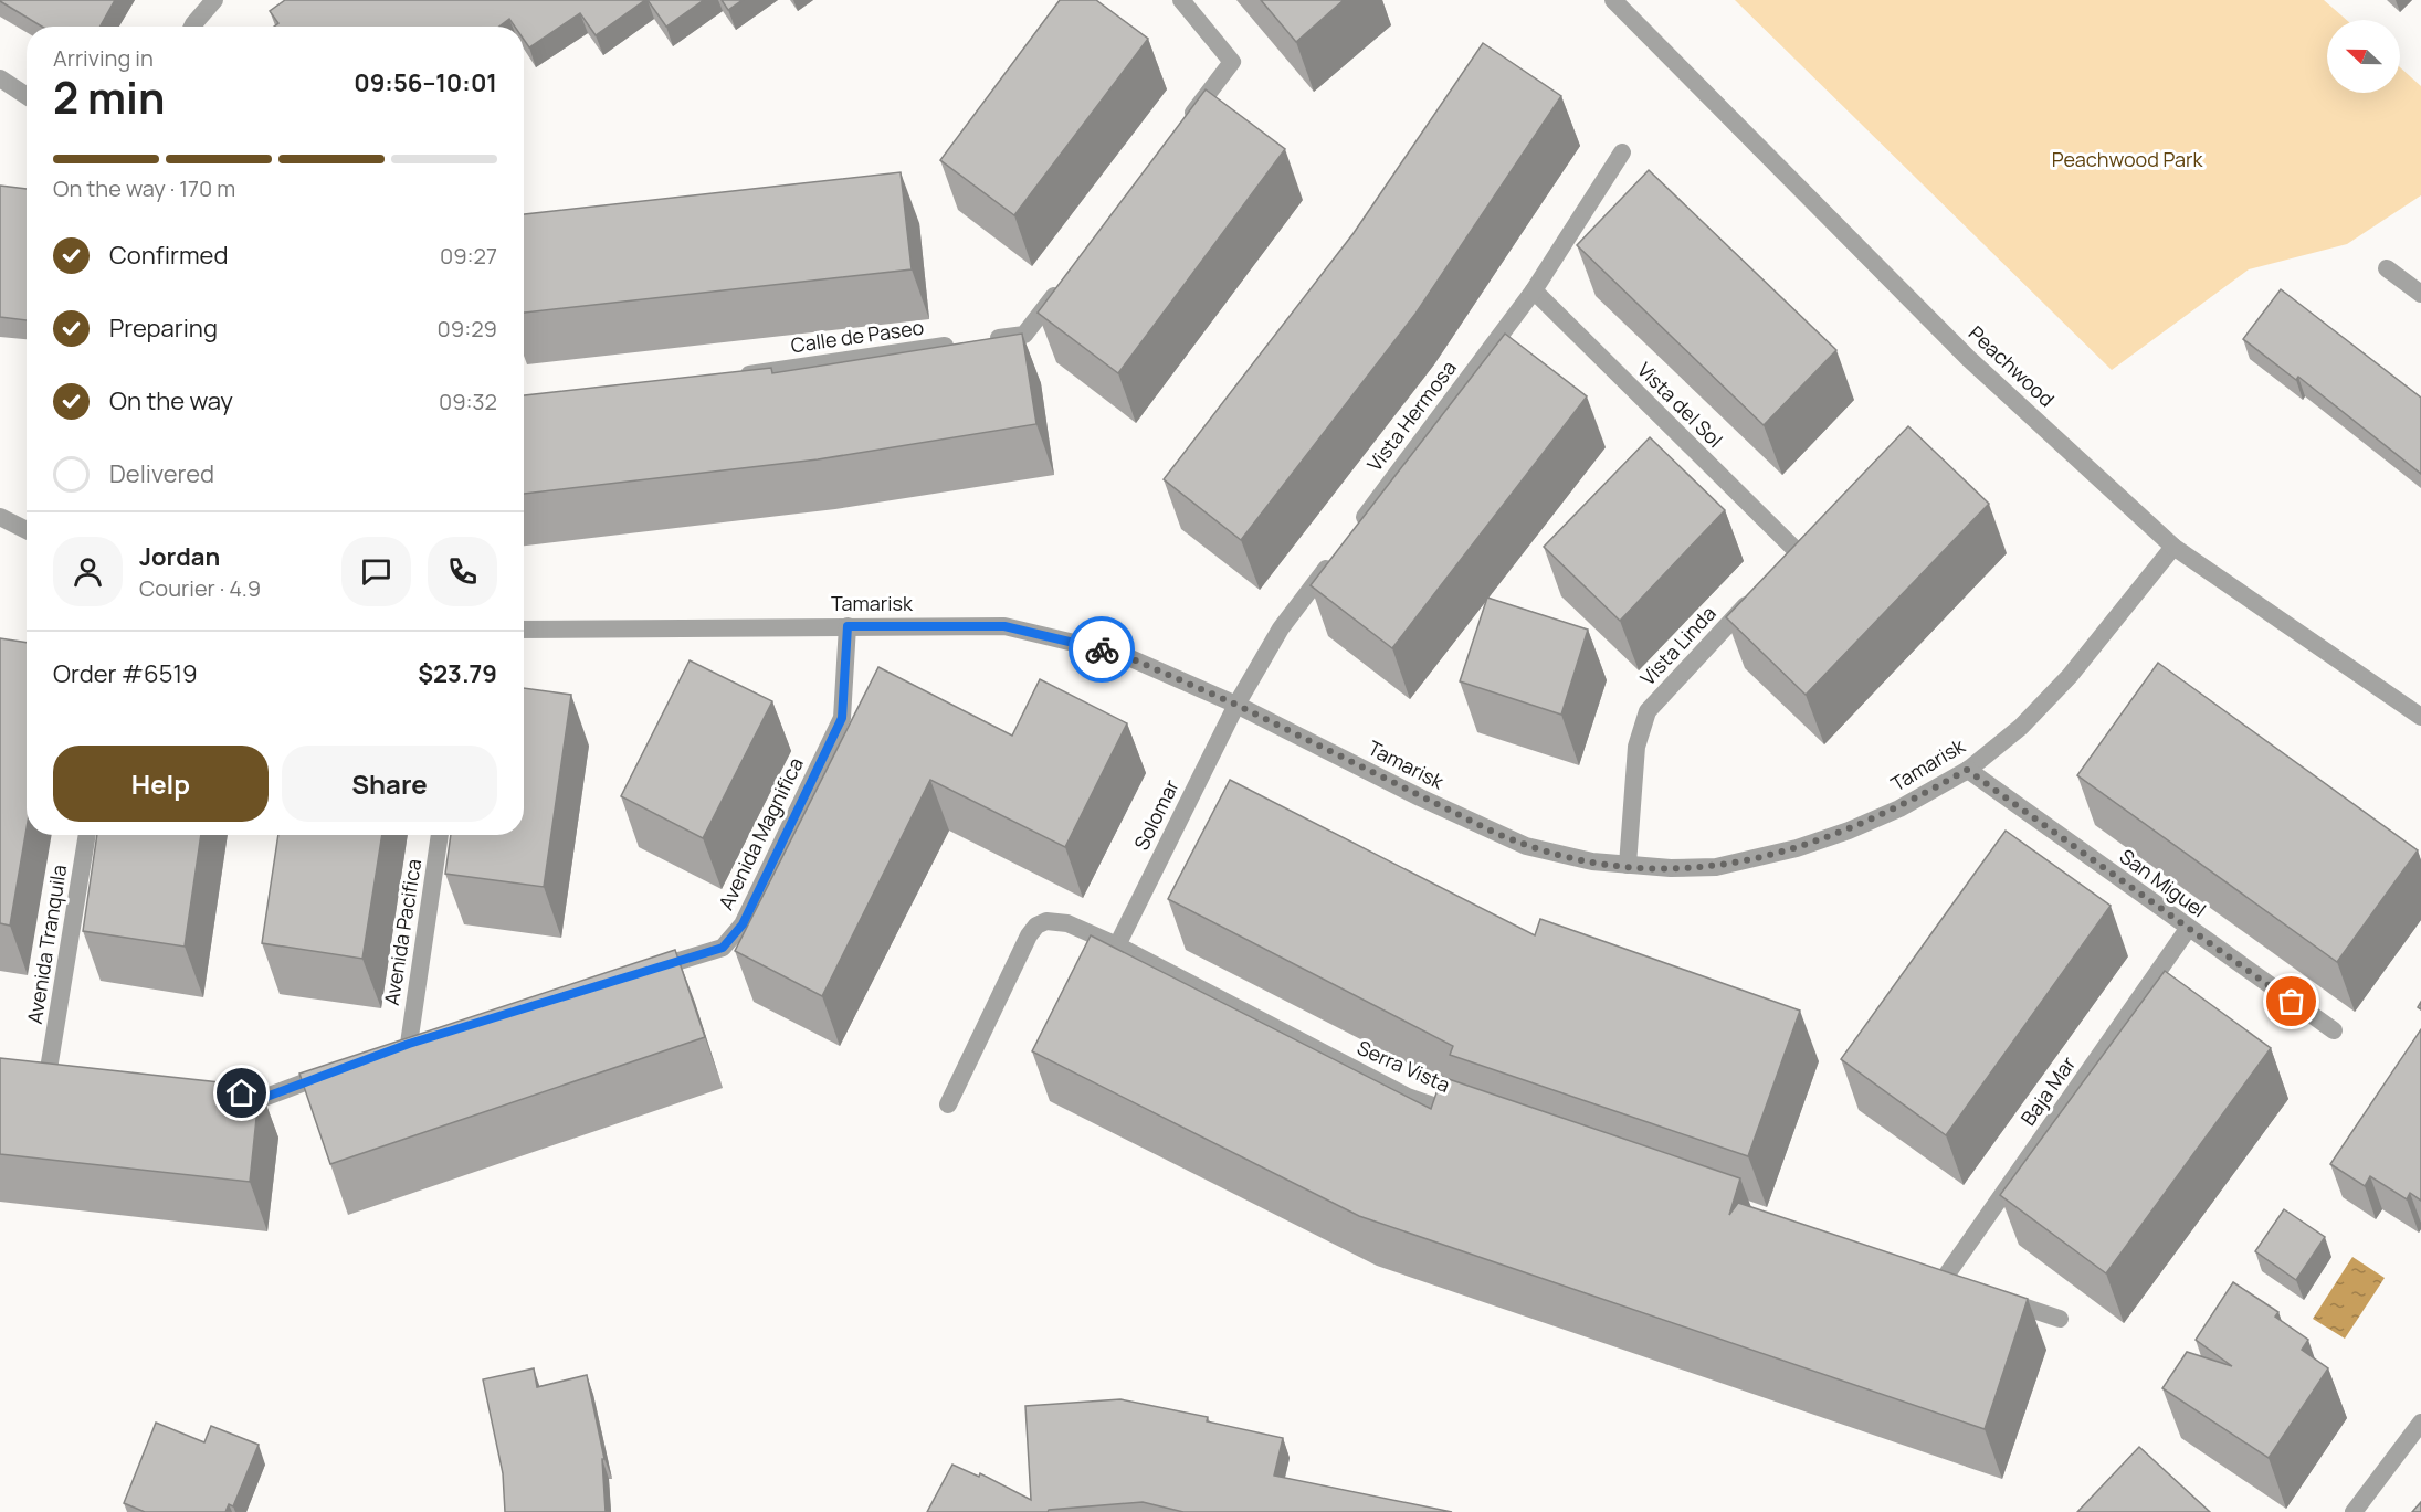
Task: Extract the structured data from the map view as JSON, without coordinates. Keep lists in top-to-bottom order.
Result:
{
  "streets": {
    "street": [
      "Calle de Paseo",
      "Peachwood",
      "Vista del Sol",
      "Vista Hermosa",
      "Tamarisk",
      "Vista Linda",
      "Solomar",
      "Avenida Magnifica",
      "San Miguel",
      "Avenida Pacifica",
      "Avenida Tranquila",
      "Serra Vista",
      "Baja Mar"
    ]
  },
  "crossings": [
    ["Peachwood", "Tamarisk"],
    ["Vista del Sol", "Vista Hermosa"],
    ["Tamarisk", "Vista Linda"],
    ["Tamarisk", "Solomar"],
    ["Tamarisk", "Avenida Magnifica"],
    ["Tamarisk", "San Miguel"],
    ["Solomar", "Serra Vista"],
    ["San Miguel", "Baja Mar"]
  ],
  "parks": ["Peachwood Park"],
  "north": "left",
  "page": {
    "heading": ["2 min", "Arriving in", "09:56–10:01"],
    "panel": [
      "Jordan",
      "Courier · 4.9",
      "Order #6519",
      "$23.79"
    ],
    "bar": "On the way · 170 m",
    "list": [
      ["Confirmed", "09:27"],
      ["Preparing", "09:29"],
      ["On the way", "09:32"],
      "Delivered"
    ],
    "buttons": ["Help", "Share"]
  }
}
